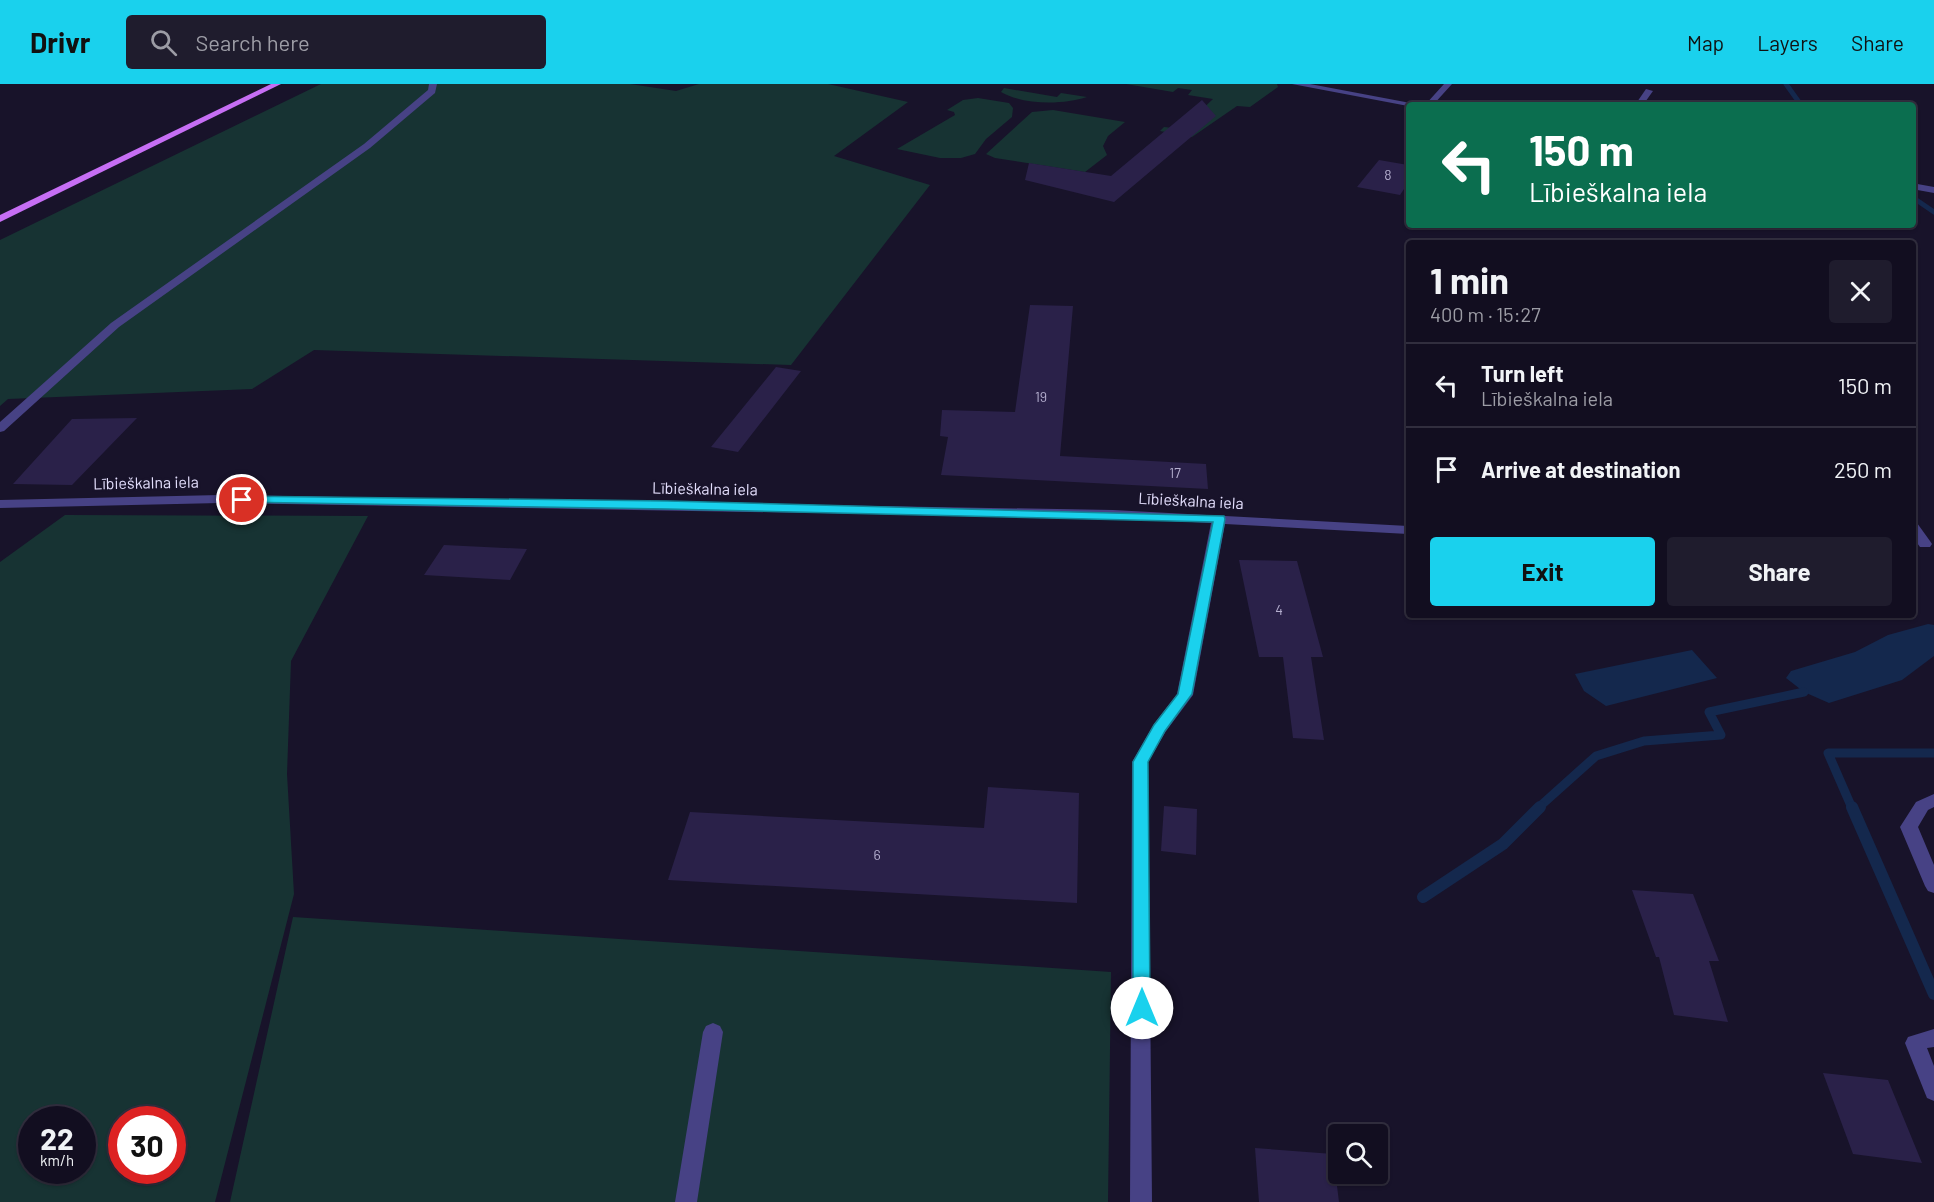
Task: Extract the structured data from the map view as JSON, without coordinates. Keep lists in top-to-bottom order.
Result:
{
  "streets": {
    "street": ["Lībieškalna iela"]
  },
  "house_numbers": [
    "8",
    "19",
    "17",
    "4",
    "6"
  ],
  "page": {
    "header": "Drivr",
    "search": "Search here",
    "nav": ["Map", "Layers", "Share"],
    "turn": ["150 m", "Lībieškalna iela"],
    "heading": ["1 min", "400 m · 15:27"],
    "list": [
      {
        "name": "Turn left",
        "note": "Lībieškalna iela",
        "value": "150 m"
      },
      {
        "name": "Arrive at destination",
        "value": "250 m"
      }
    ],
    "buttons": ["Exit", "Share"],
    "speed": "22 km/h",
    "limit": "30"
  }
}
